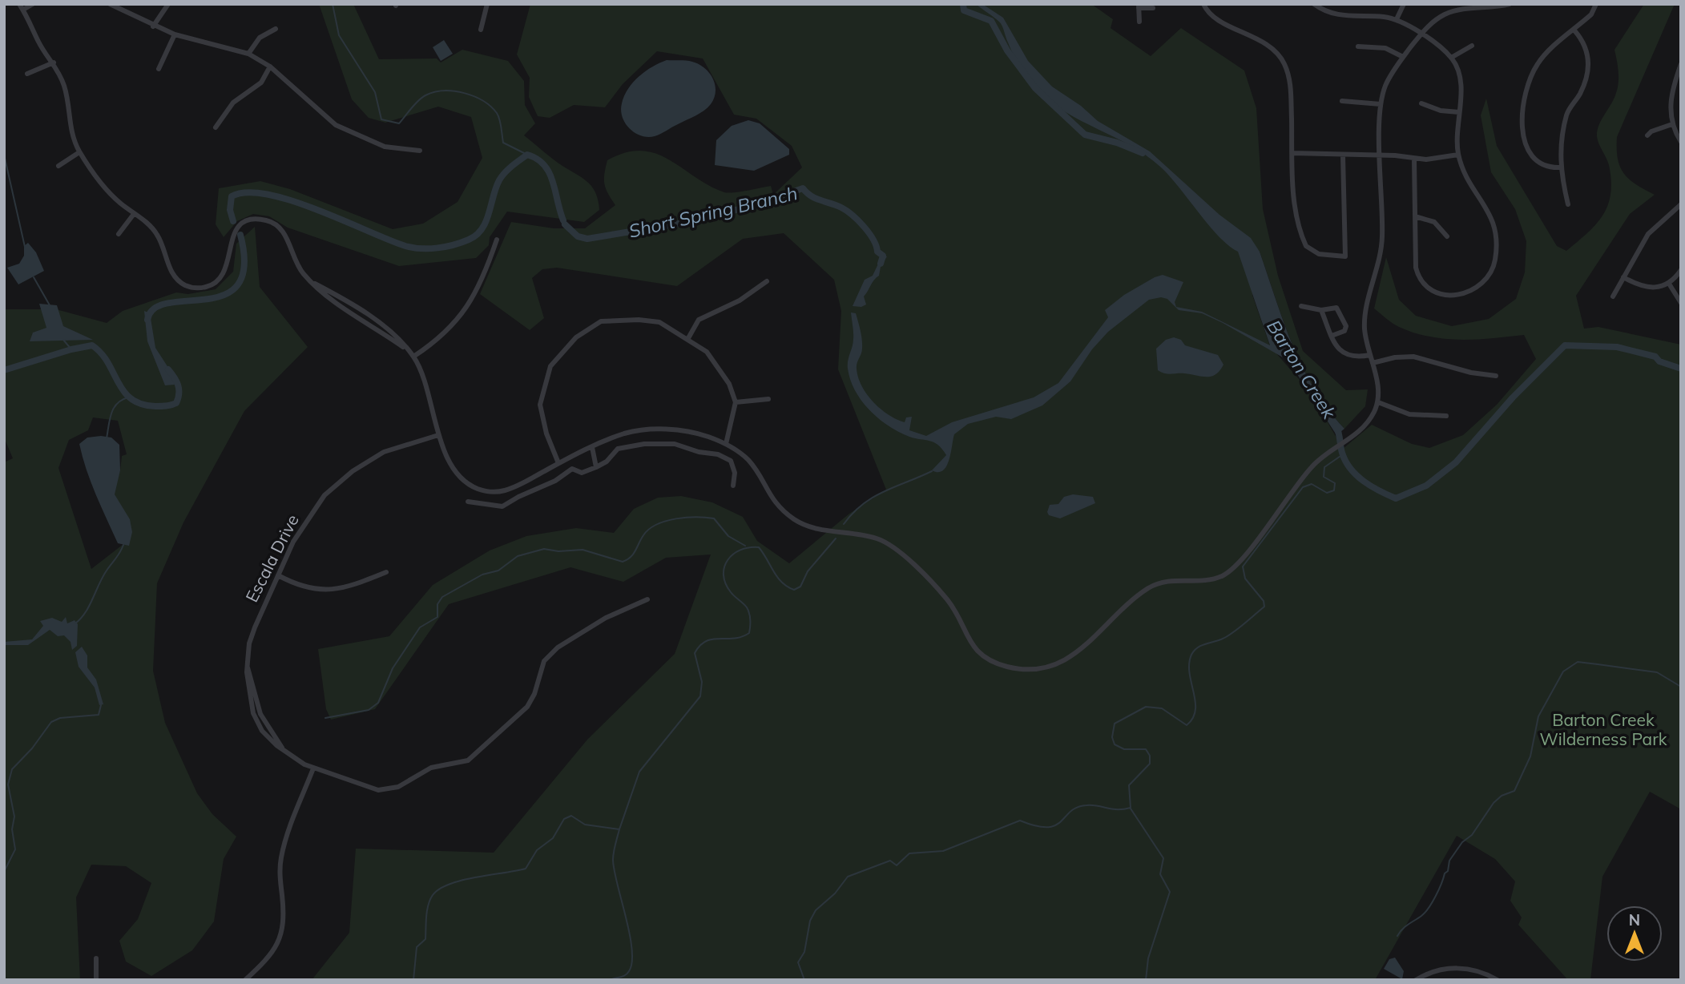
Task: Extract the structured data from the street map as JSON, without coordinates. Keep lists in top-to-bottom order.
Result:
{
  "streets": {
    "street": ["Escala Drive"]
  },
  "water": ["Short Spring Branch", "Barton Creek"],
  "parks": ["Barton Creek Wilderness Park"],
  "north": "top"
}
